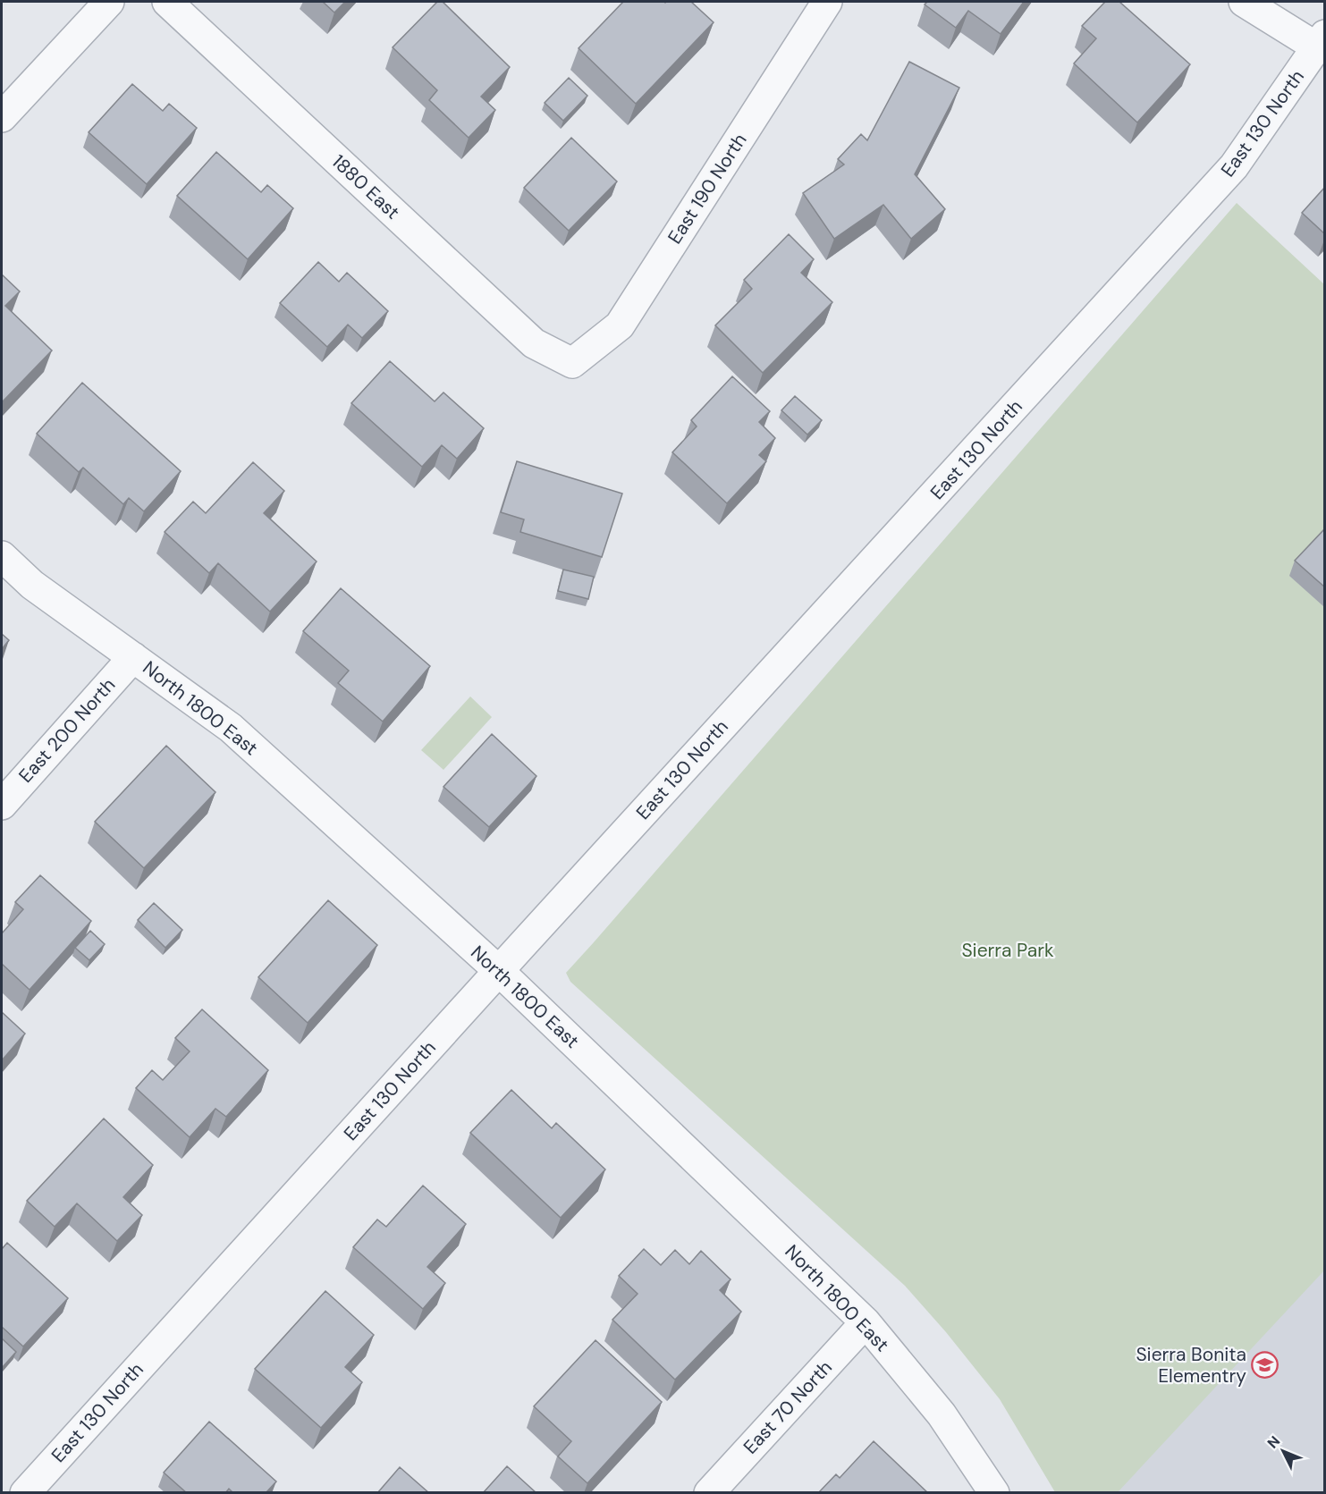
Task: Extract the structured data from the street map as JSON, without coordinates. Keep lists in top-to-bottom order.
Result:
{
  "streets": {
    "street": [
      "East 130 North",
      "1880 East",
      "East 190 North",
      "North 1800 East",
      "East 200 North",
      "East 70 North"
    ]
  },
  "crossings": [
    ["East 130 North", "North 1800 East"],
    ["1880 East", "East 190 North"],
    ["North 1800 East", "East 200 North"],
    ["North 1800 East", "East 70 North"]
  ],
  "parks": ["Sierra Park"],
  "places": {
    "school or university": ["Sierra Bonita Elementry"]
  },
  "north": "top left"
}
